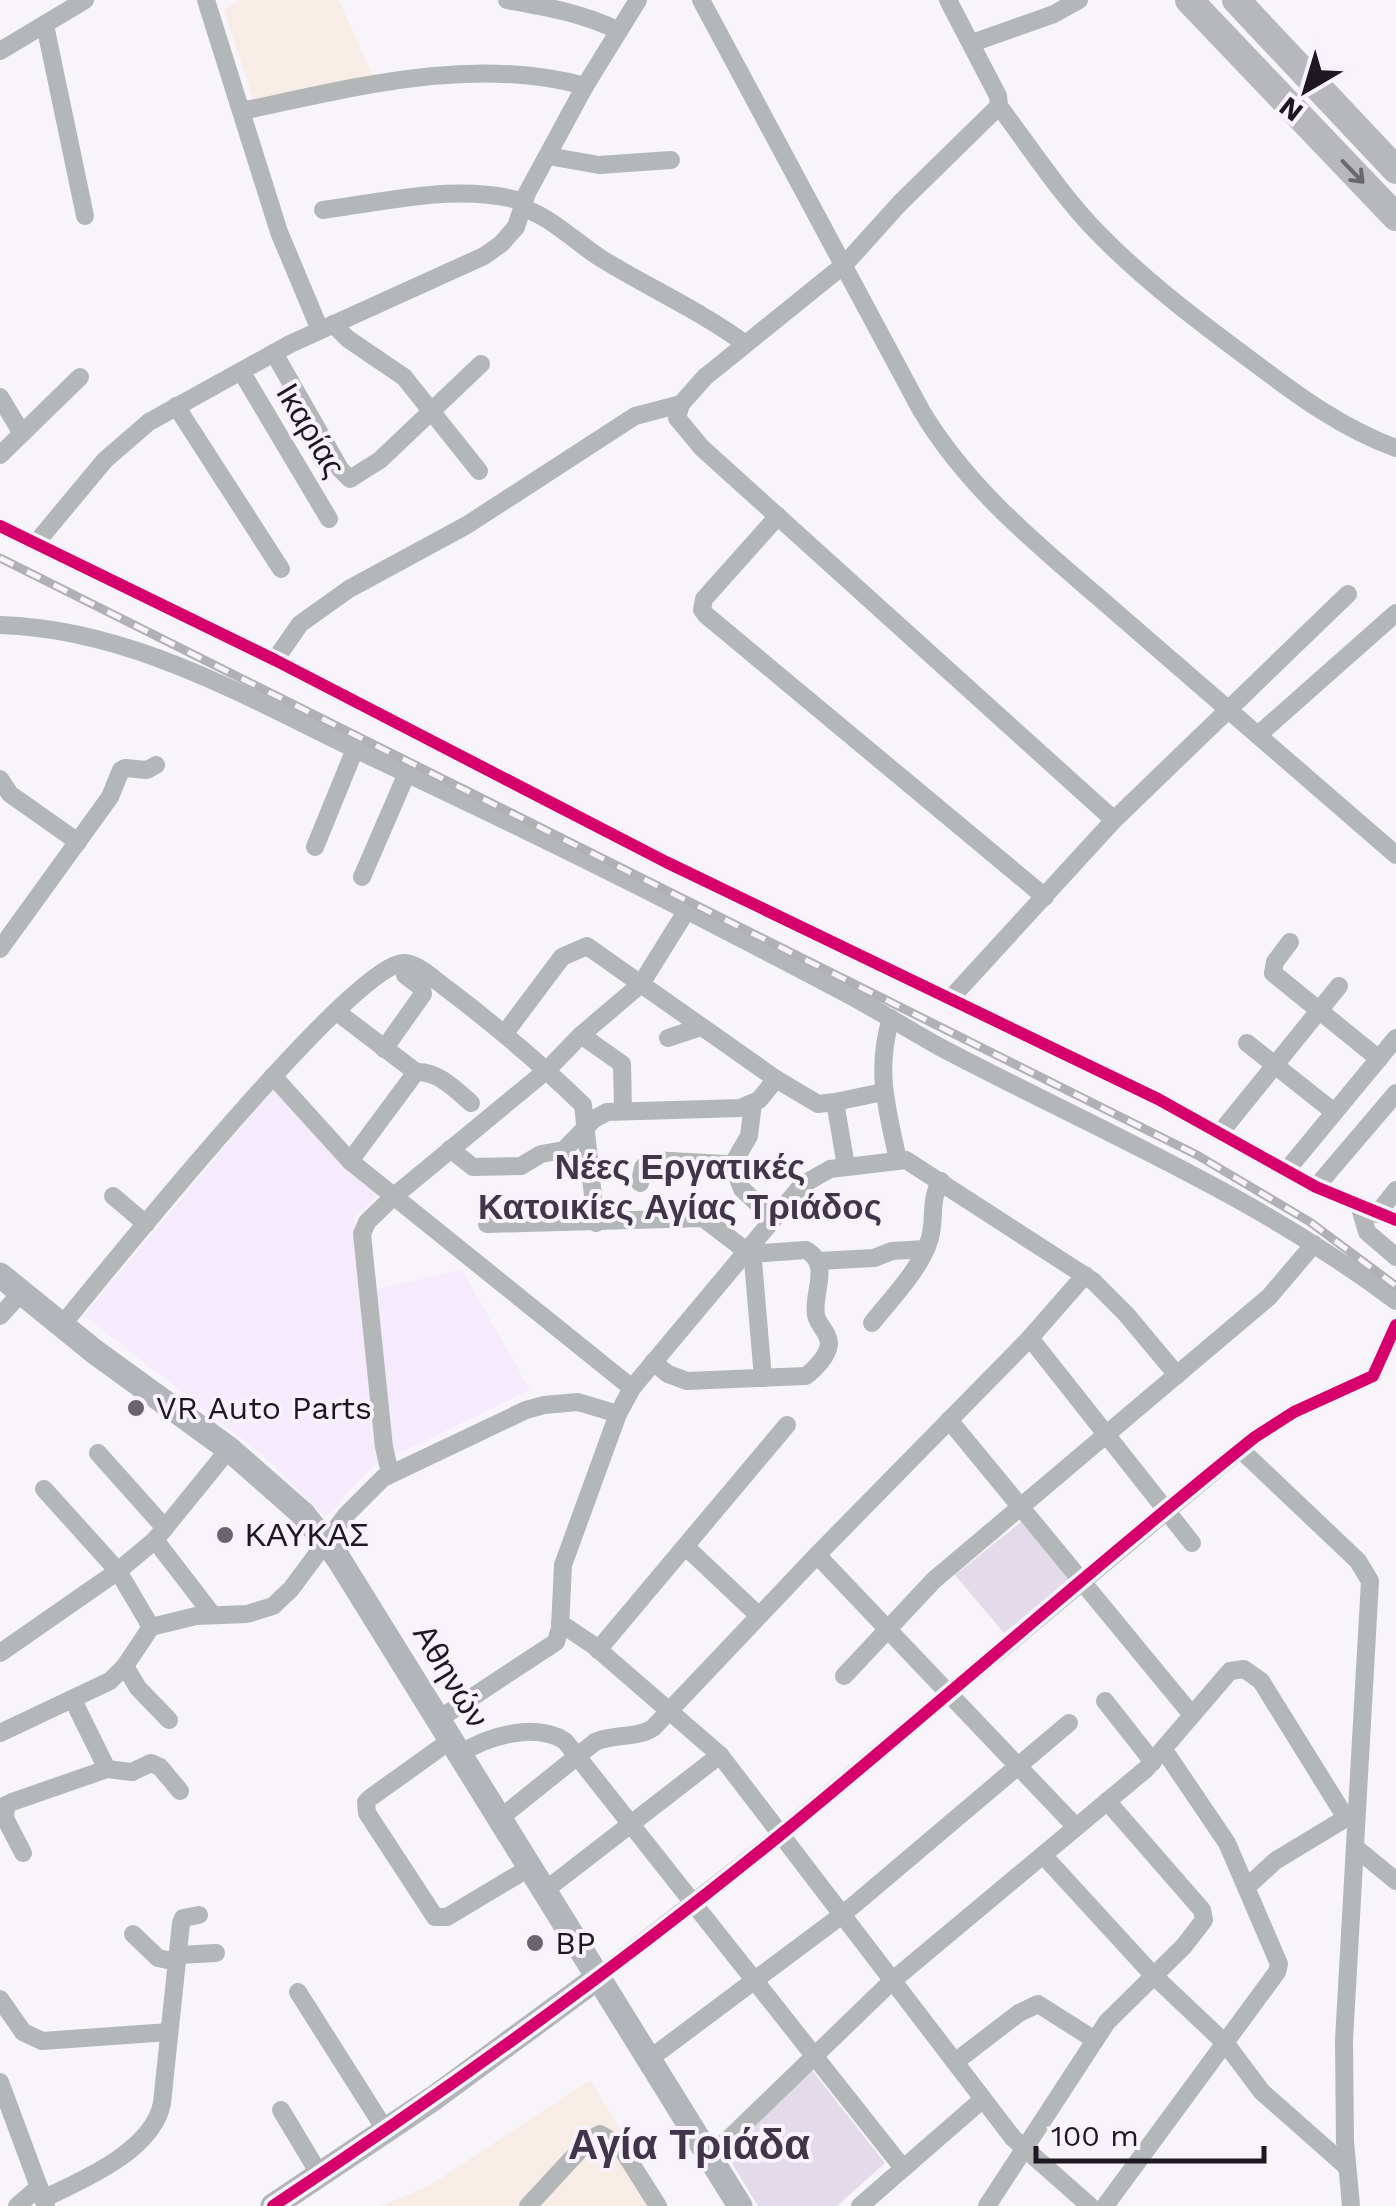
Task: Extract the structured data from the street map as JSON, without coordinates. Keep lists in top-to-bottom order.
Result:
{
  "streets": {
    "main road": ["Αθηνών"],
    "street": ["Ικαρίας"]
  },
  "districts": ["Νέες Εργατικές Κατοικίες Αγίας Τριάδος", "Αγία Τριάδα"],
  "places": ["VR Auto Parts", "ΚΑΥΚΑΣ", "BP"],
  "scale_bar": "100 m",
  "north": "bottom left"
}
